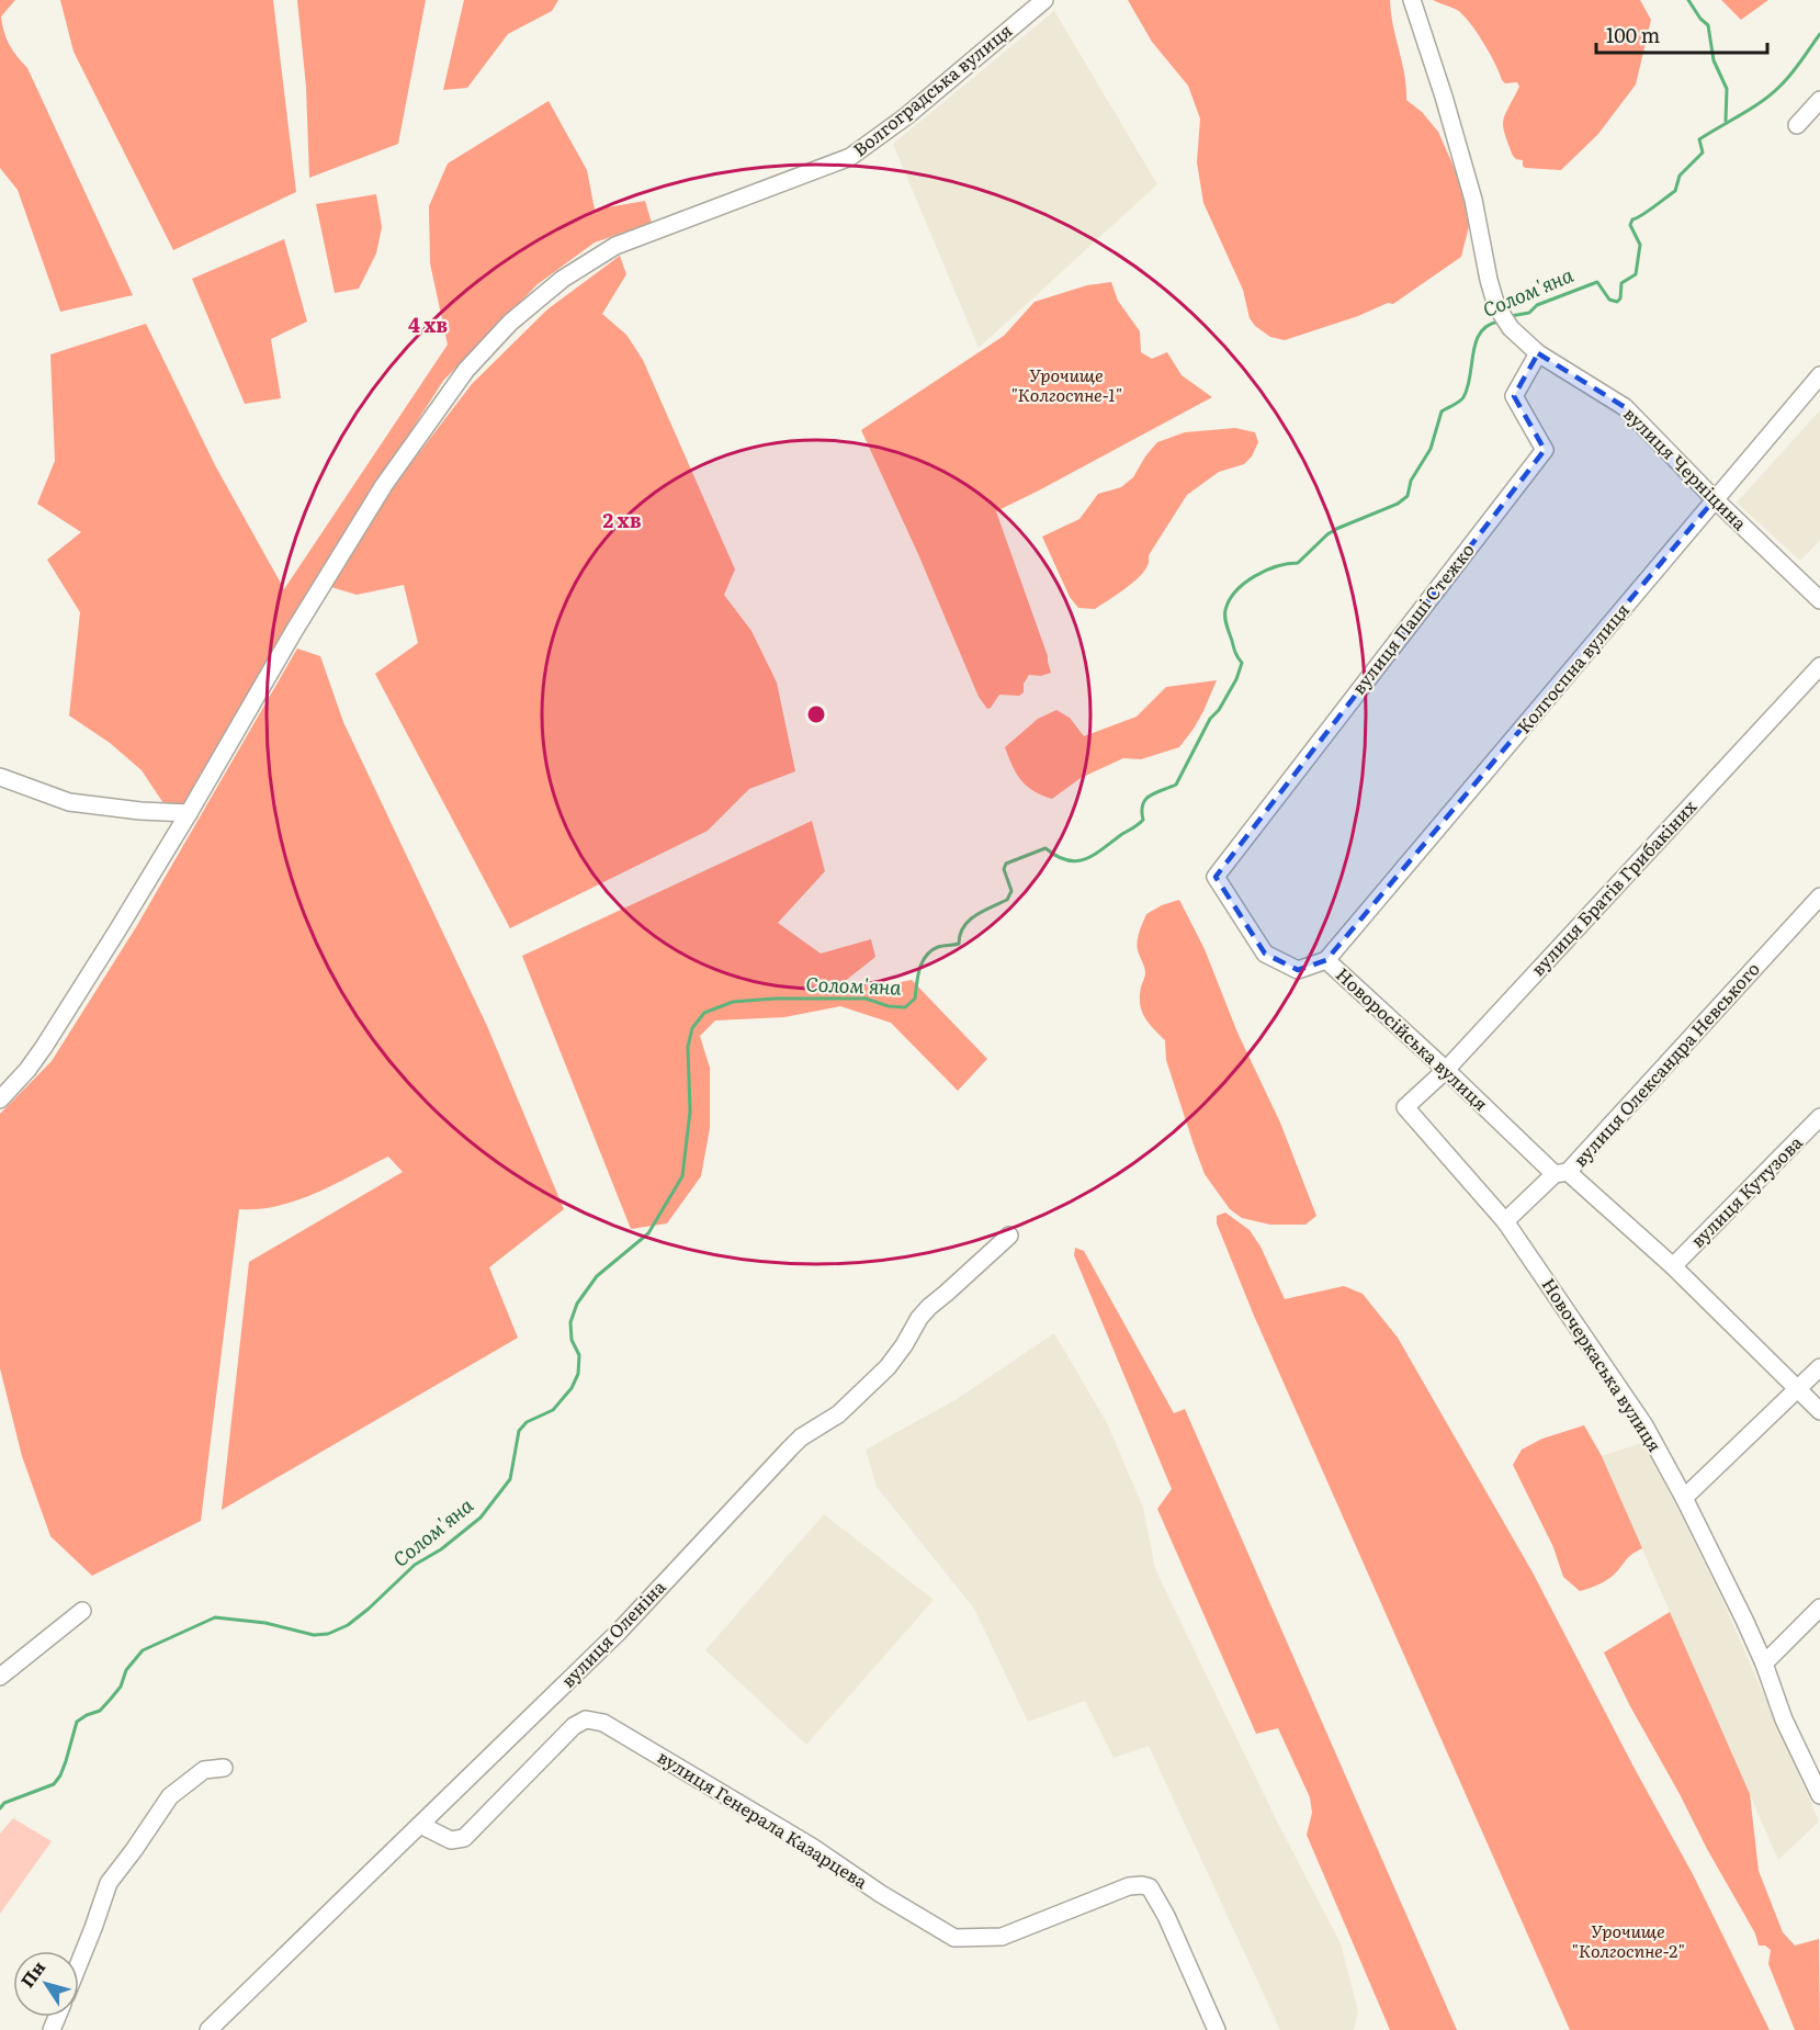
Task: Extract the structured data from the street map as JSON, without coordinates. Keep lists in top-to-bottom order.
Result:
{
  "streets": {
    "street": [
      "Волгоградська вулиця",
      "вулиця Черніцина",
      "вулиця Паші Стежко",
      "Колгоспна вулиця",
      "вулиця Братів Грибакіних",
      "Новоросійська вулиця",
      "вулиця Олександра Невського",
      "вулиця Кутузова",
      "Новочеркаська вулиця",
      "вулиця Оленіна",
      "вулиця Генерала Казарцева"
    ]
  },
  "crossings": [
    ["вулиця Черніцина", "вулиця Паші Стежко"],
    ["вулиця Черніцина", "Колгоспна вулиця"],
    ["вулиця Паші Стежко", "Новоросійська вулиця"],
    ["Колгоспна вулиця", "Новоросійська вулиця"],
    ["вулиця Братів Грибакіних", "Новоросійська вулиця"],
    ["вулиця Братів Грибакіних", "Новочеркаська вулиця"],
    ["Новоросійська вулиця", "вулиця Олександра Невського"],
    ["Новоросійська вулиця", "вулиця Кутузова"],
    ["вулиця Олександра Невського", "Новочеркаська вулиця"],
    ["вулиця Оленіна", "вулиця Генерала Казарцева"]
  ],
  "water": ["Солом'яна"],
  "parks": ["Урочище \"Колгоспне-1\"", "Урочище \"Колгоспне-2\""],
  "scale_bar": "100 m",
  "north": "top left",
  "rings": ["4 хв", "2 хв"]
}
